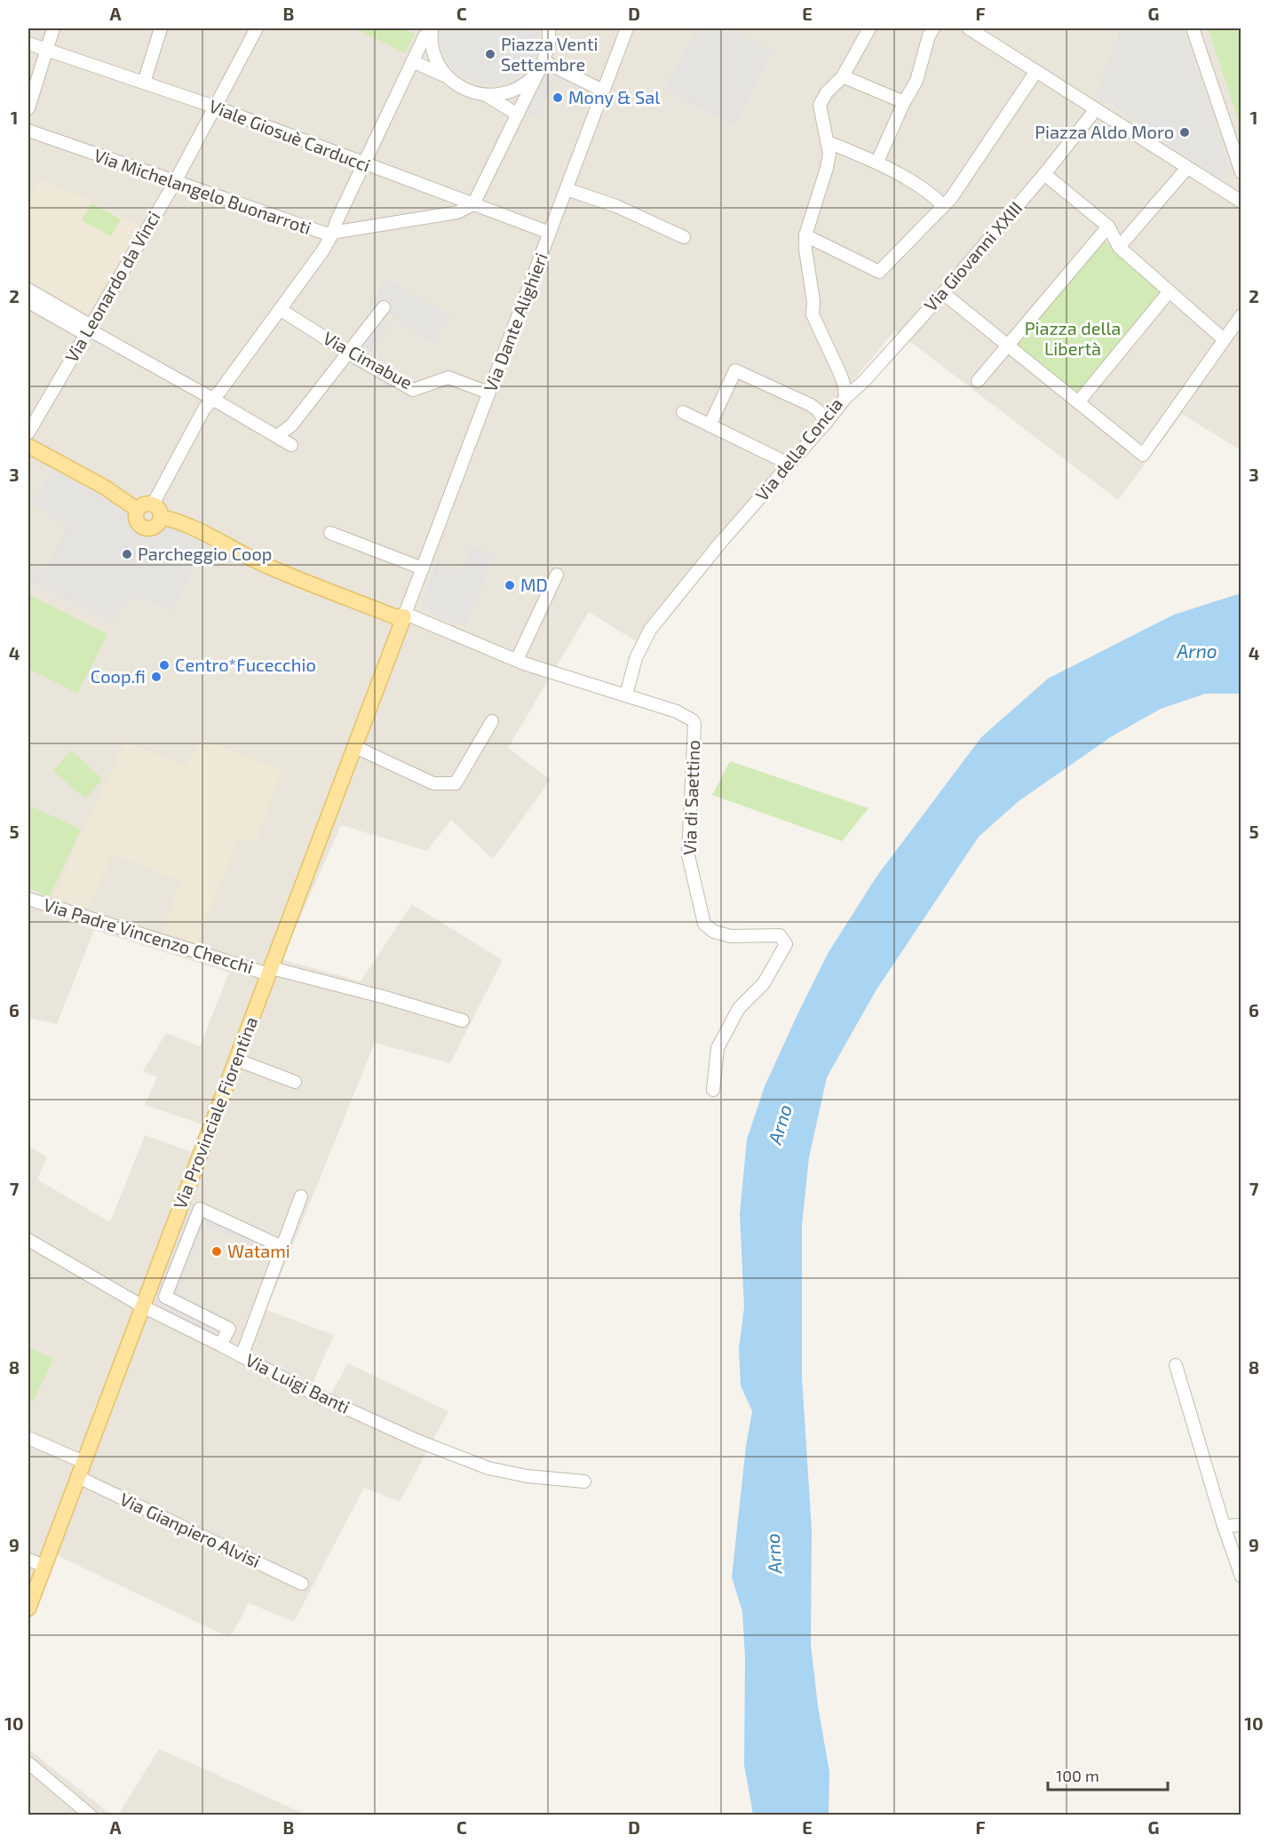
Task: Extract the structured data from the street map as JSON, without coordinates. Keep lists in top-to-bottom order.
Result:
{
  "streets": {
    "main road": ["Via Provinciale Fiorentina"],
    "street": [
      "Viale Giosuè Carducci",
      "Via Michelangelo Buonarroti",
      "Via Giovanni XXIII",
      "Via Leonardo da Vinci",
      "Via Dante Alighieri",
      "Via Cimabue",
      "Via della Concia",
      "Via di Saettino",
      "Via Padre Vincenzo Checchi",
      "Via Luigi Banti",
      "Via Gianpiero Alvisi"
    ]
  },
  "crossings": [
    ["Viale Giosuè Carducci", "Via Michelangelo Buonarroti"],
    ["Viale Giosuè Carducci", "Via Leonardo da Vinci"],
    ["Viale Giosuè Carducci", "Via Dante Alighieri"],
    ["Via Michelangelo Buonarroti", "Via Leonardo da Vinci"],
    ["Via Giovanni XXIII", "Via della Concia"],
    ["Via Dante Alighieri", "Via Cimabue"],
    ["Via Dante Alighieri", "Via di Saettino"],
    ["Via Dante Alighieri", "Via Provinciale Fiorentina"],
    ["Via della Concia", "Via di Saettino"],
    ["Via di Saettino", "Via Provinciale Fiorentina"],
    ["Via Padre Vincenzo Checchi", "Via Provinciale Fiorentina"],
    ["Via Provinciale Fiorentina", "Via Luigi Banti"],
    ["Via Provinciale Fiorentina", "Via Gianpiero Alvisi"]
  ],
  "water": ["Arno"],
  "parks": ["Piazza della Libertà"],
  "places": [
    "Piazza Venti Settembre",
    "Mony & Sal",
    "Piazza Aldo Moro",
    "Parcheggio Coop",
    "MD",
    "Centro*Fucecchio",
    "Coop.fi",
    "Watami"
  ],
  "scale_bar": "100 m",
  "grid": {
    "columns": [
      "A",
      "B",
      "C",
      "D",
      "E",
      "F",
      "G"
    ],
    "rows": [
      "1",
      "2",
      "3",
      "4",
      "5",
      "6",
      "7",
      "8",
      "9",
      "10"
    ]
  }
}
